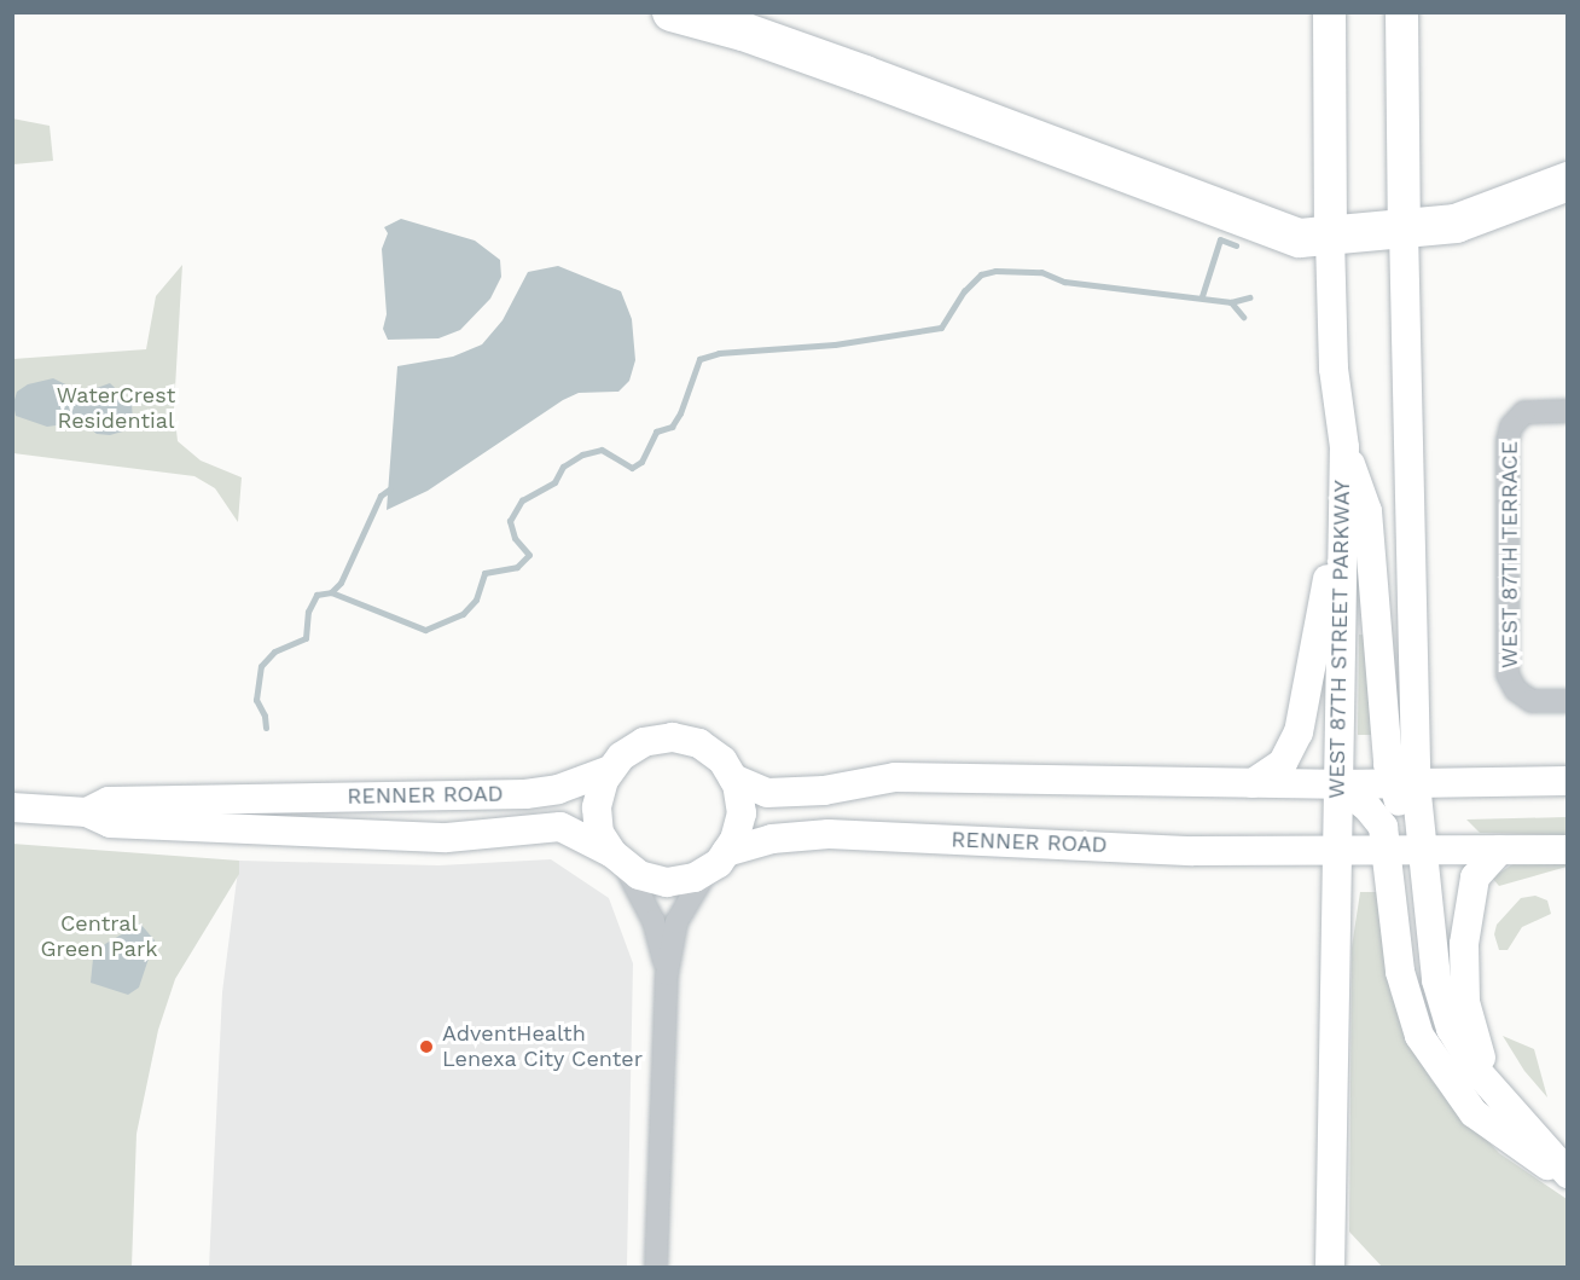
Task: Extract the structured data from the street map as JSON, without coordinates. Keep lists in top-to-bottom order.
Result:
{
  "streets": {
    "main road": ["WEST 87TH STREET PARKWAY", "RENNER ROAD"],
    "street": ["WEST 87TH TERRACE"]
  },
  "crossings": [
    ["WEST 87TH STREET PARKWAY", "RENNER ROAD"]
  ],
  "parks": ["WaterCrest Residential", "Central Green Park"],
  "places": ["AdventHealth Lenexa City Center"]
}
